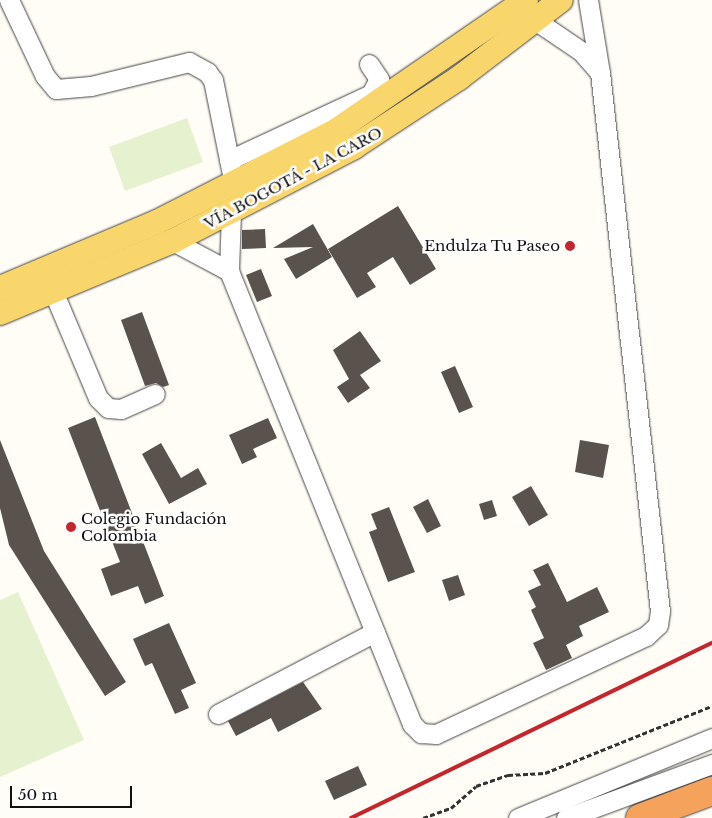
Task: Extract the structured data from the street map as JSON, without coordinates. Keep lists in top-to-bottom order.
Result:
{
  "streets": {
    "main road": ["VÍA BOGOTÁ - LA CARO"]
  },
  "places": ["Endulza Tu Paseo", "Colegio Fundación Colombia"],
  "scale_bar": "50 m"
}
